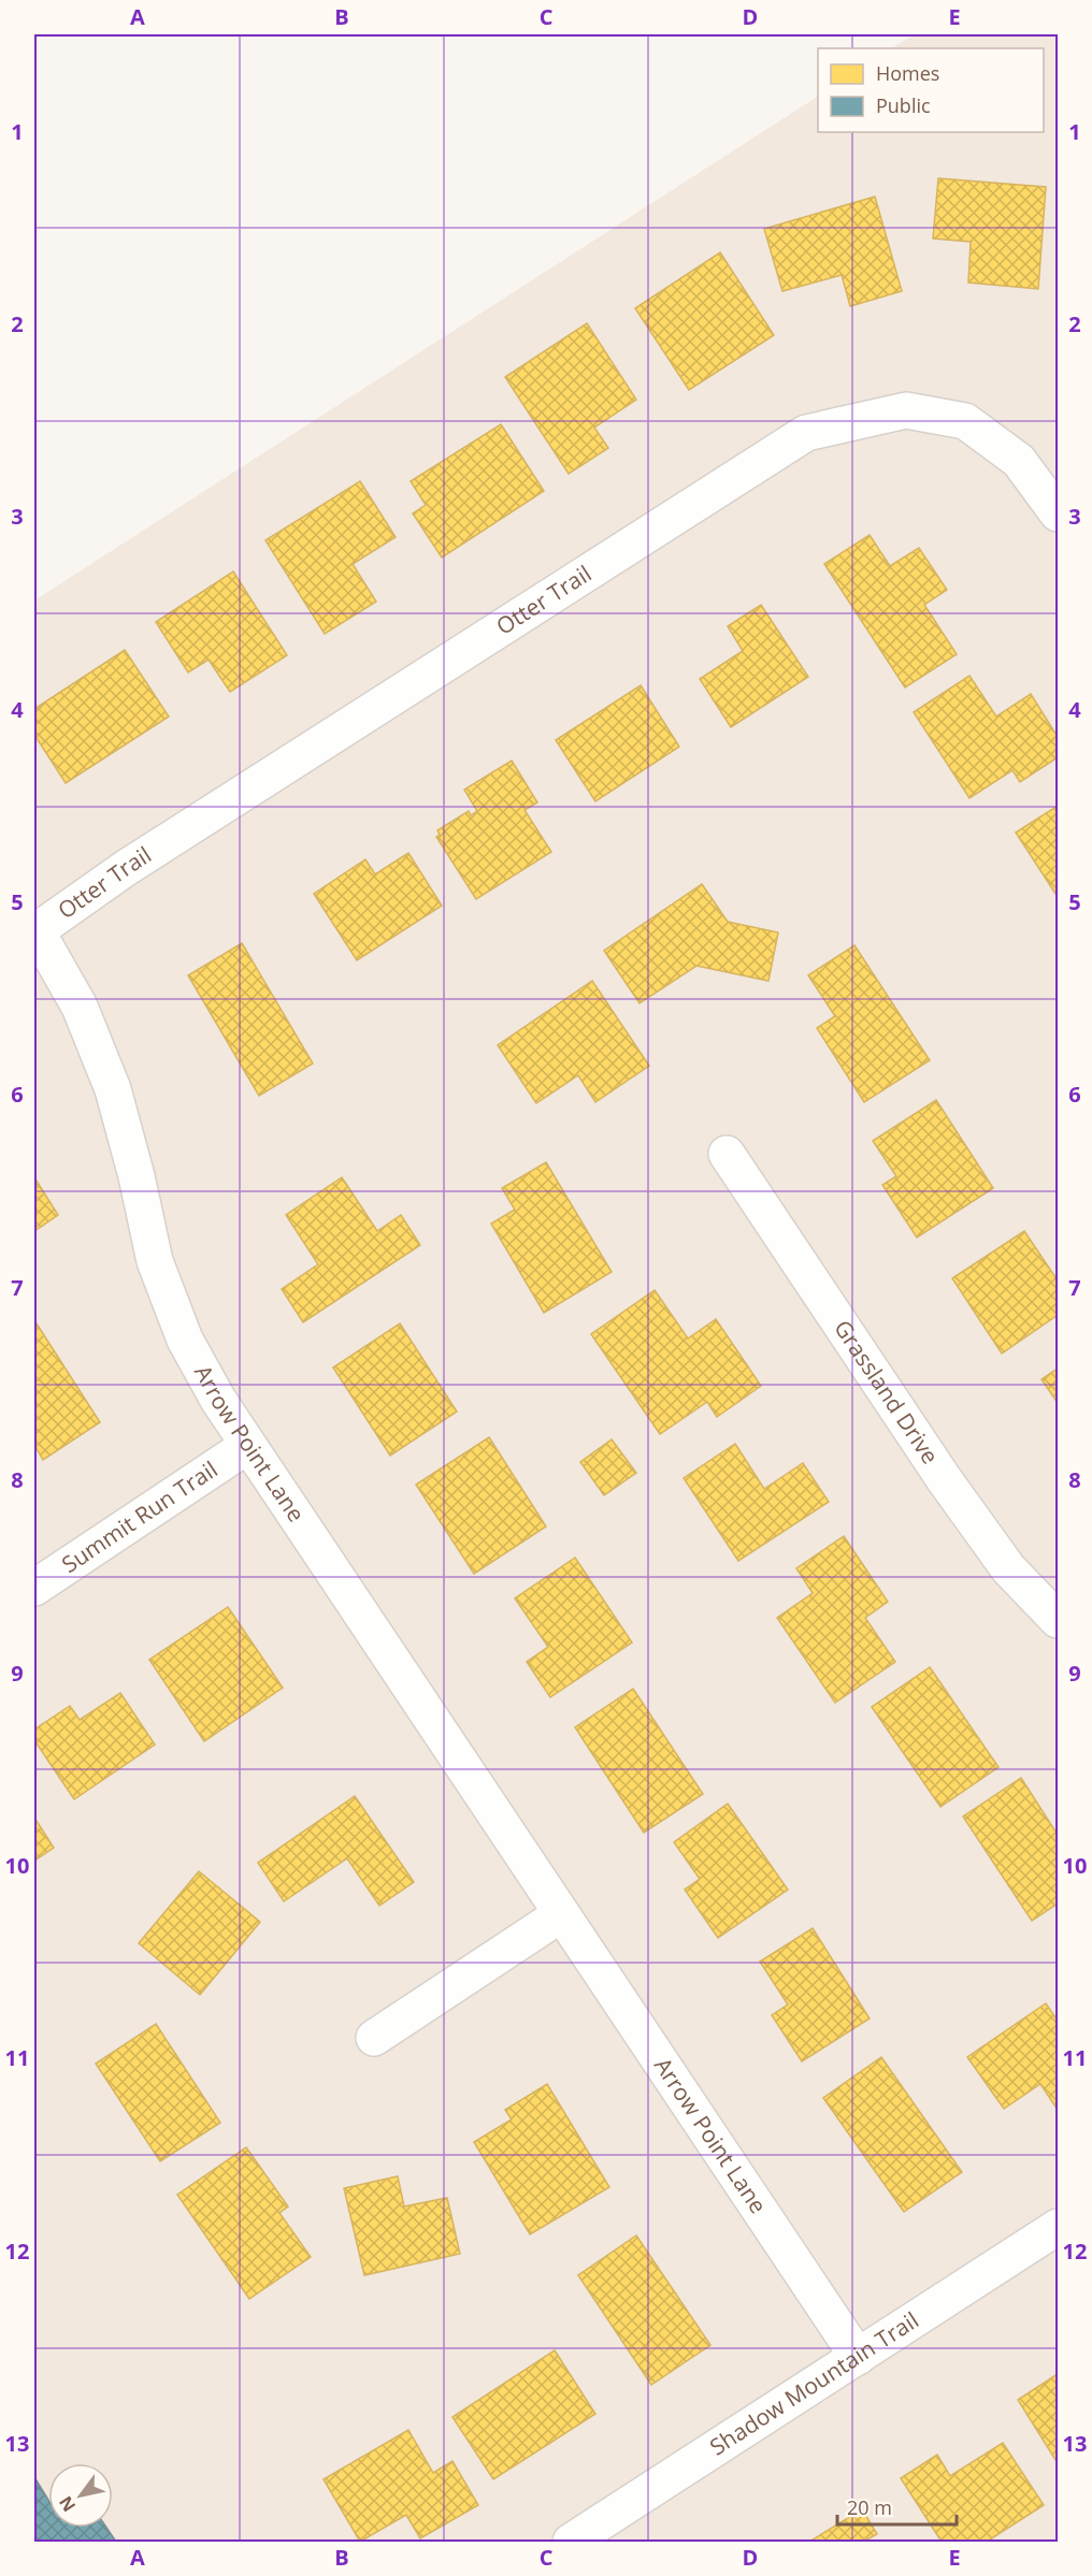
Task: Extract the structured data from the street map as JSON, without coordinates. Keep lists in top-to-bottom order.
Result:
{
  "streets": {
    "street": [
      "Otter Trail",
      "Grassland Drive",
      "Arrow Point Lane",
      "Summit Run Trail",
      "Shadow Mountain Trail"
    ]
  },
  "crossings": [
    ["Otter Trail", "Arrow Point Lane"],
    ["Arrow Point Lane", "Summit Run Trail"],
    ["Arrow Point Lane", "Shadow Mountain Trail"]
  ],
  "legend": ["Homes", "Public"],
  "scale_bar": "20 m",
  "north": "bottom left",
  "grid": {
    "columns": [
      "A",
      "B",
      "C",
      "D",
      "E"
    ],
    "rows": [
      "1",
      "2",
      "3",
      "4",
      "5",
      "6",
      "7",
      "8",
      "9",
      "10",
      "11",
      "12",
      "13"
    ]
  }
}
